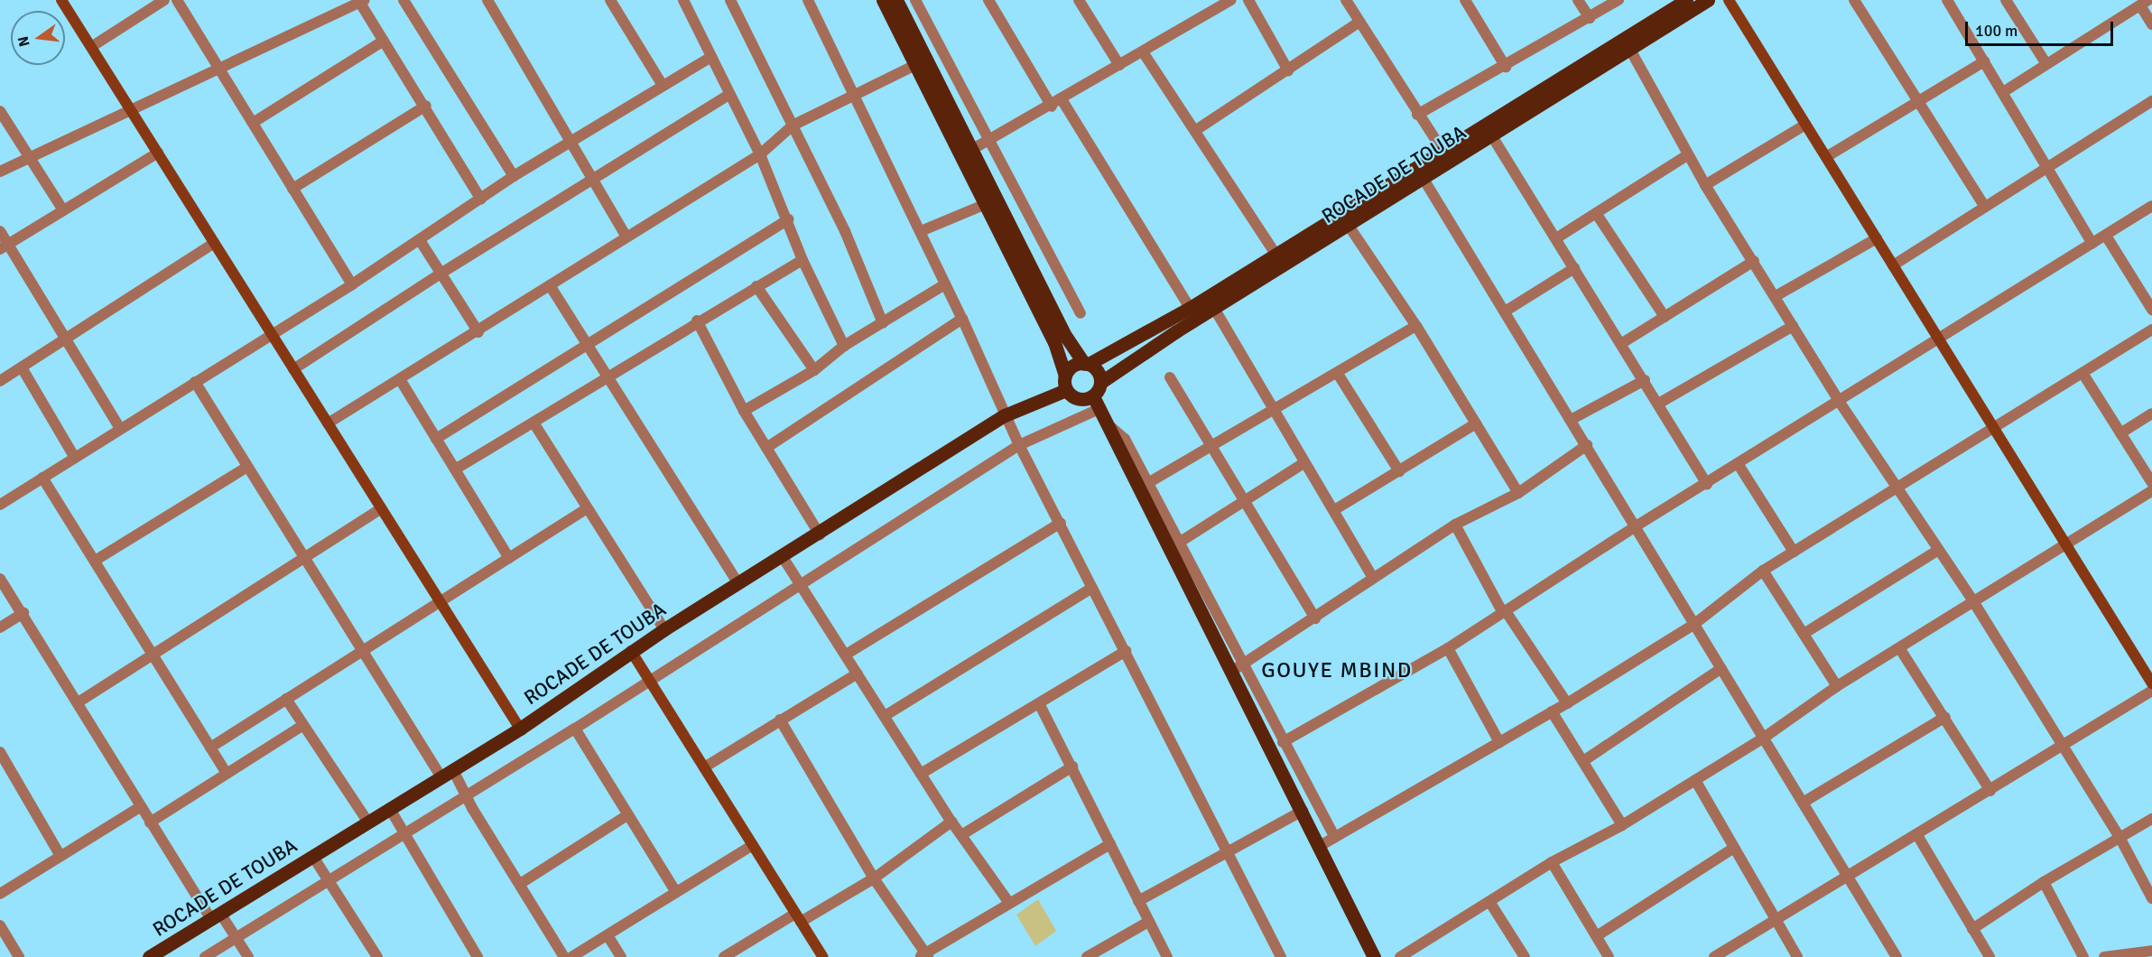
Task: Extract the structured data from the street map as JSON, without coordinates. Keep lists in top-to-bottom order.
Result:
{
  "streets": {
    "main road": ["ROCADE DE TOUBA"]
  },
  "districts": ["GOUYE MBIND"],
  "scale_bar": "100 m",
  "north": "left"
}
